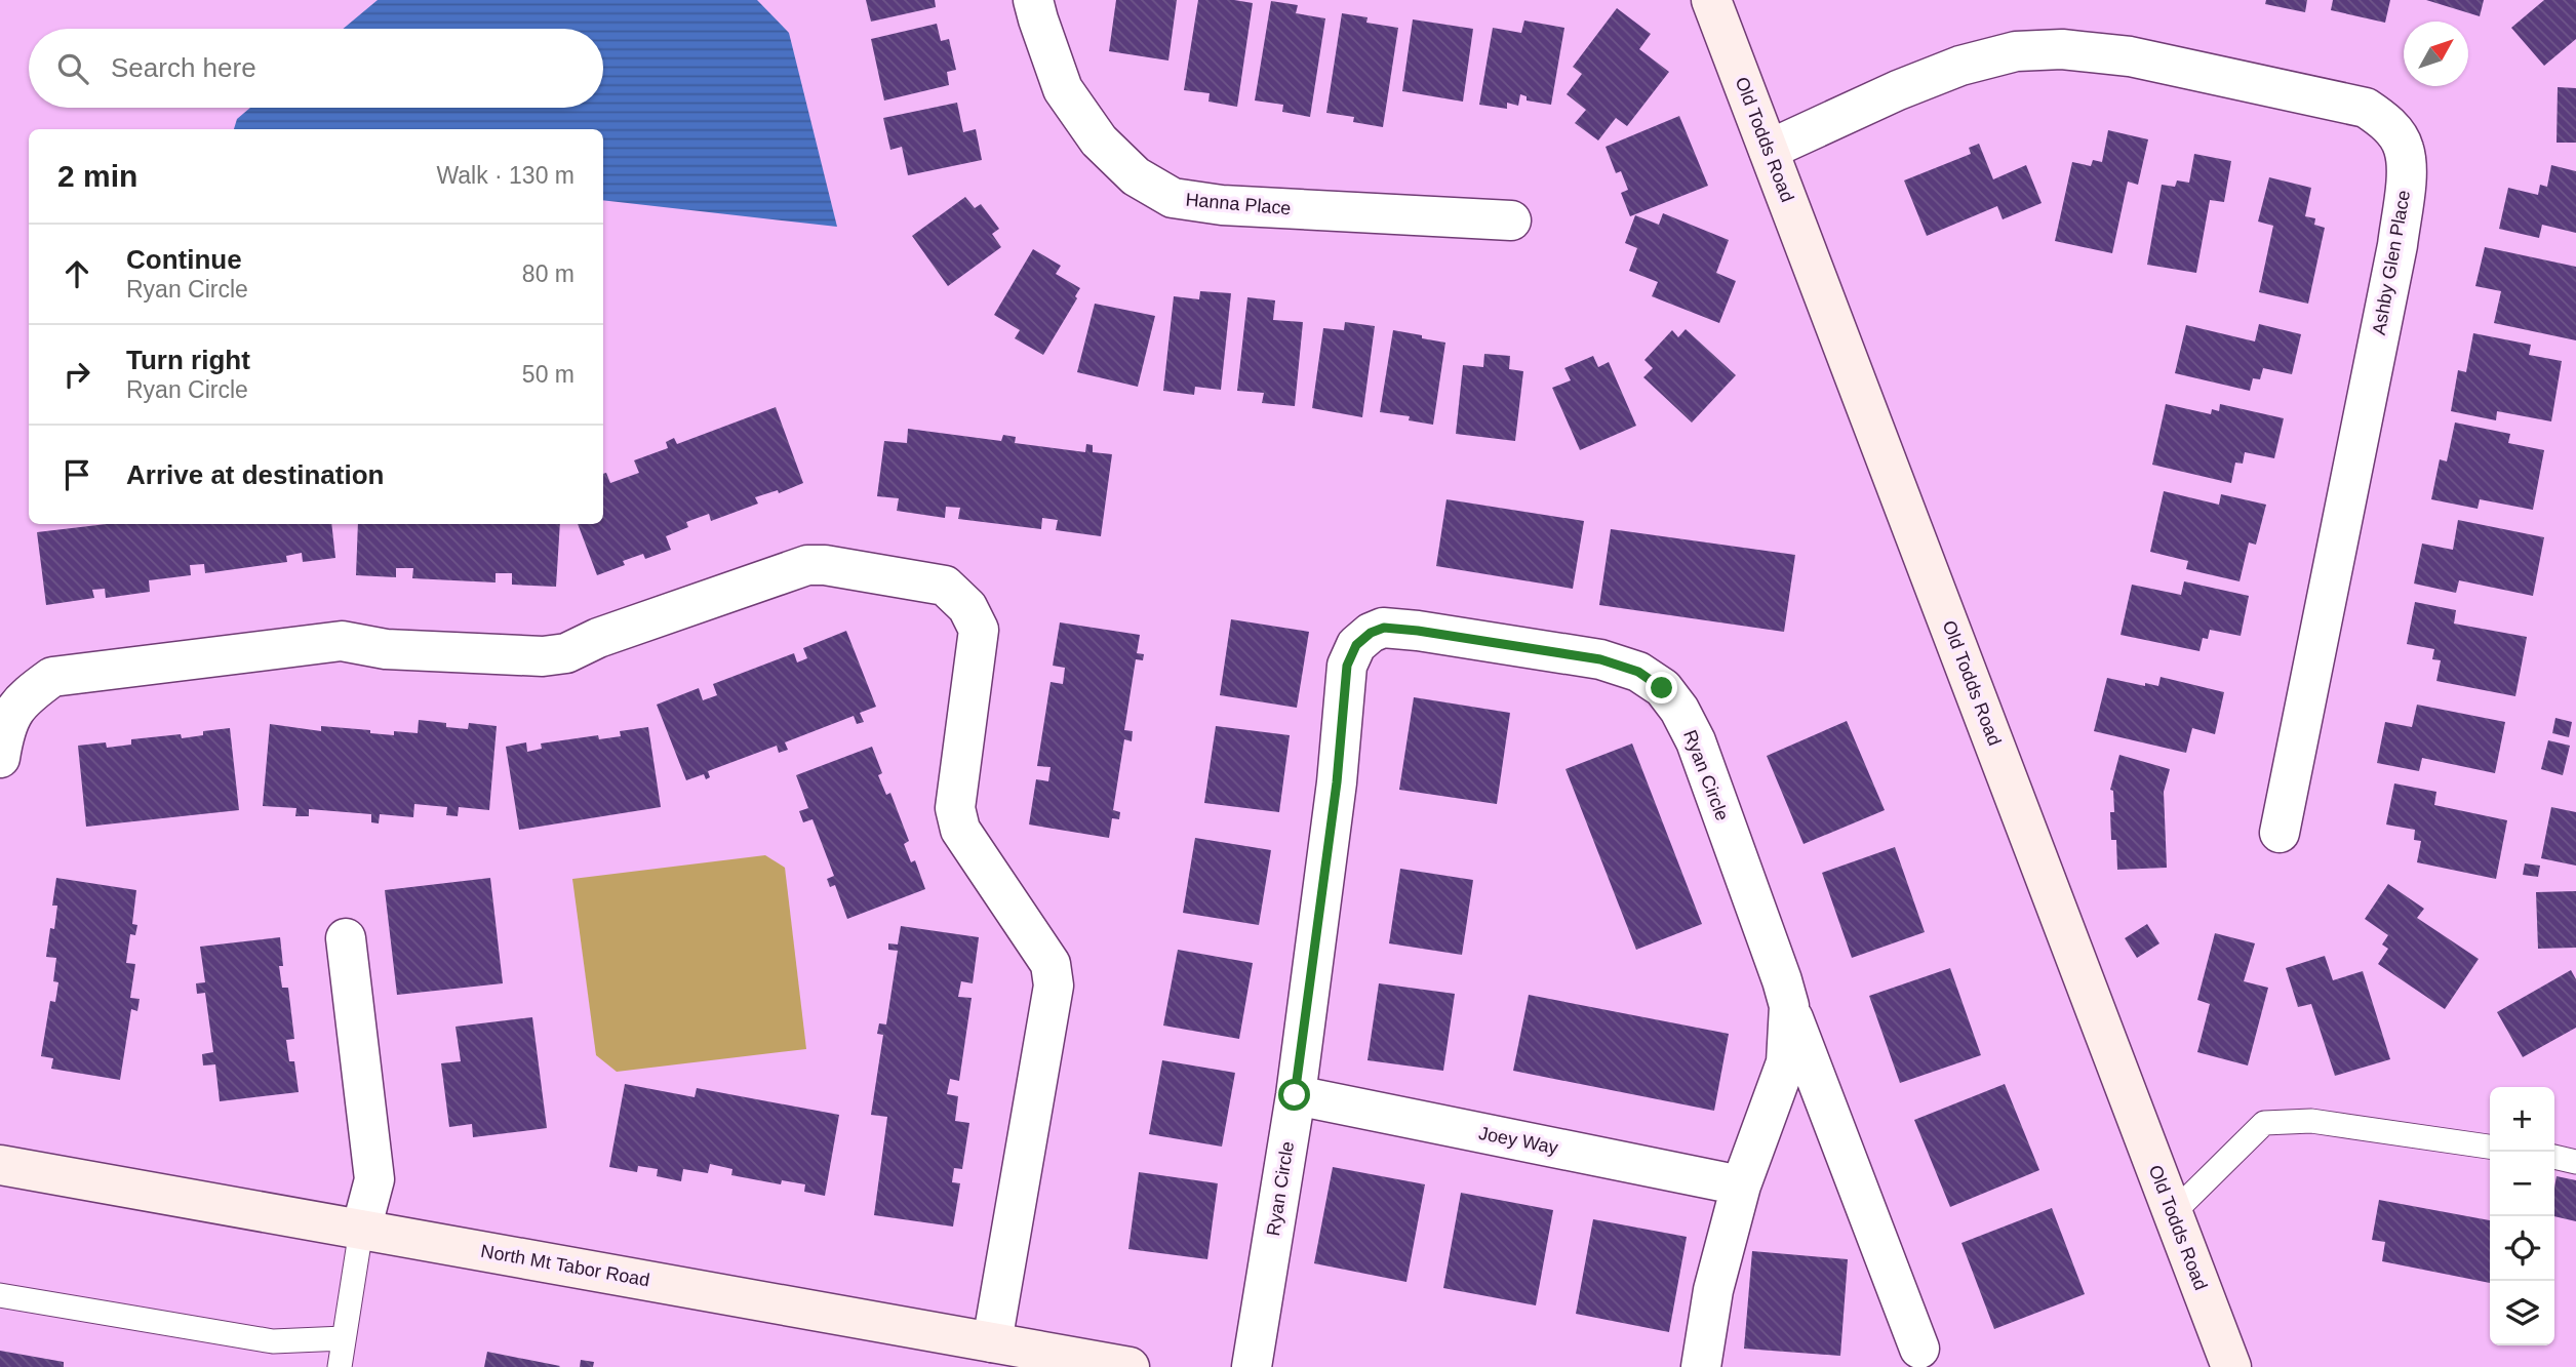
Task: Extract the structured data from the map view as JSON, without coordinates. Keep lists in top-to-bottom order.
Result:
{
  "streets": {
    "main road": ["Old Todds Road", "North Mt Tabor Road"],
    "street": [
      "Hanna Place",
      "Ashby Glen Place",
      "Ryan Circle",
      "Joey Way"
    ]
  },
  "crossings": [
    ["Old Todds Road", "Ashby Glen Place"],
    ["Ryan Circle", "Joey Way"]
  ],
  "north": "top right",
  "page": {
    "search": "Search here",
    "heading": ["2 min", "Walk · 130 m"],
    "list": [
      ["Continue", "Ryan Circle", "80 m"],
      ["Turn right", "Ryan Circle", "50 m"],
      "Arrive at destination"
    ],
    "map_buttons": ["+", "−"]
  }
}
